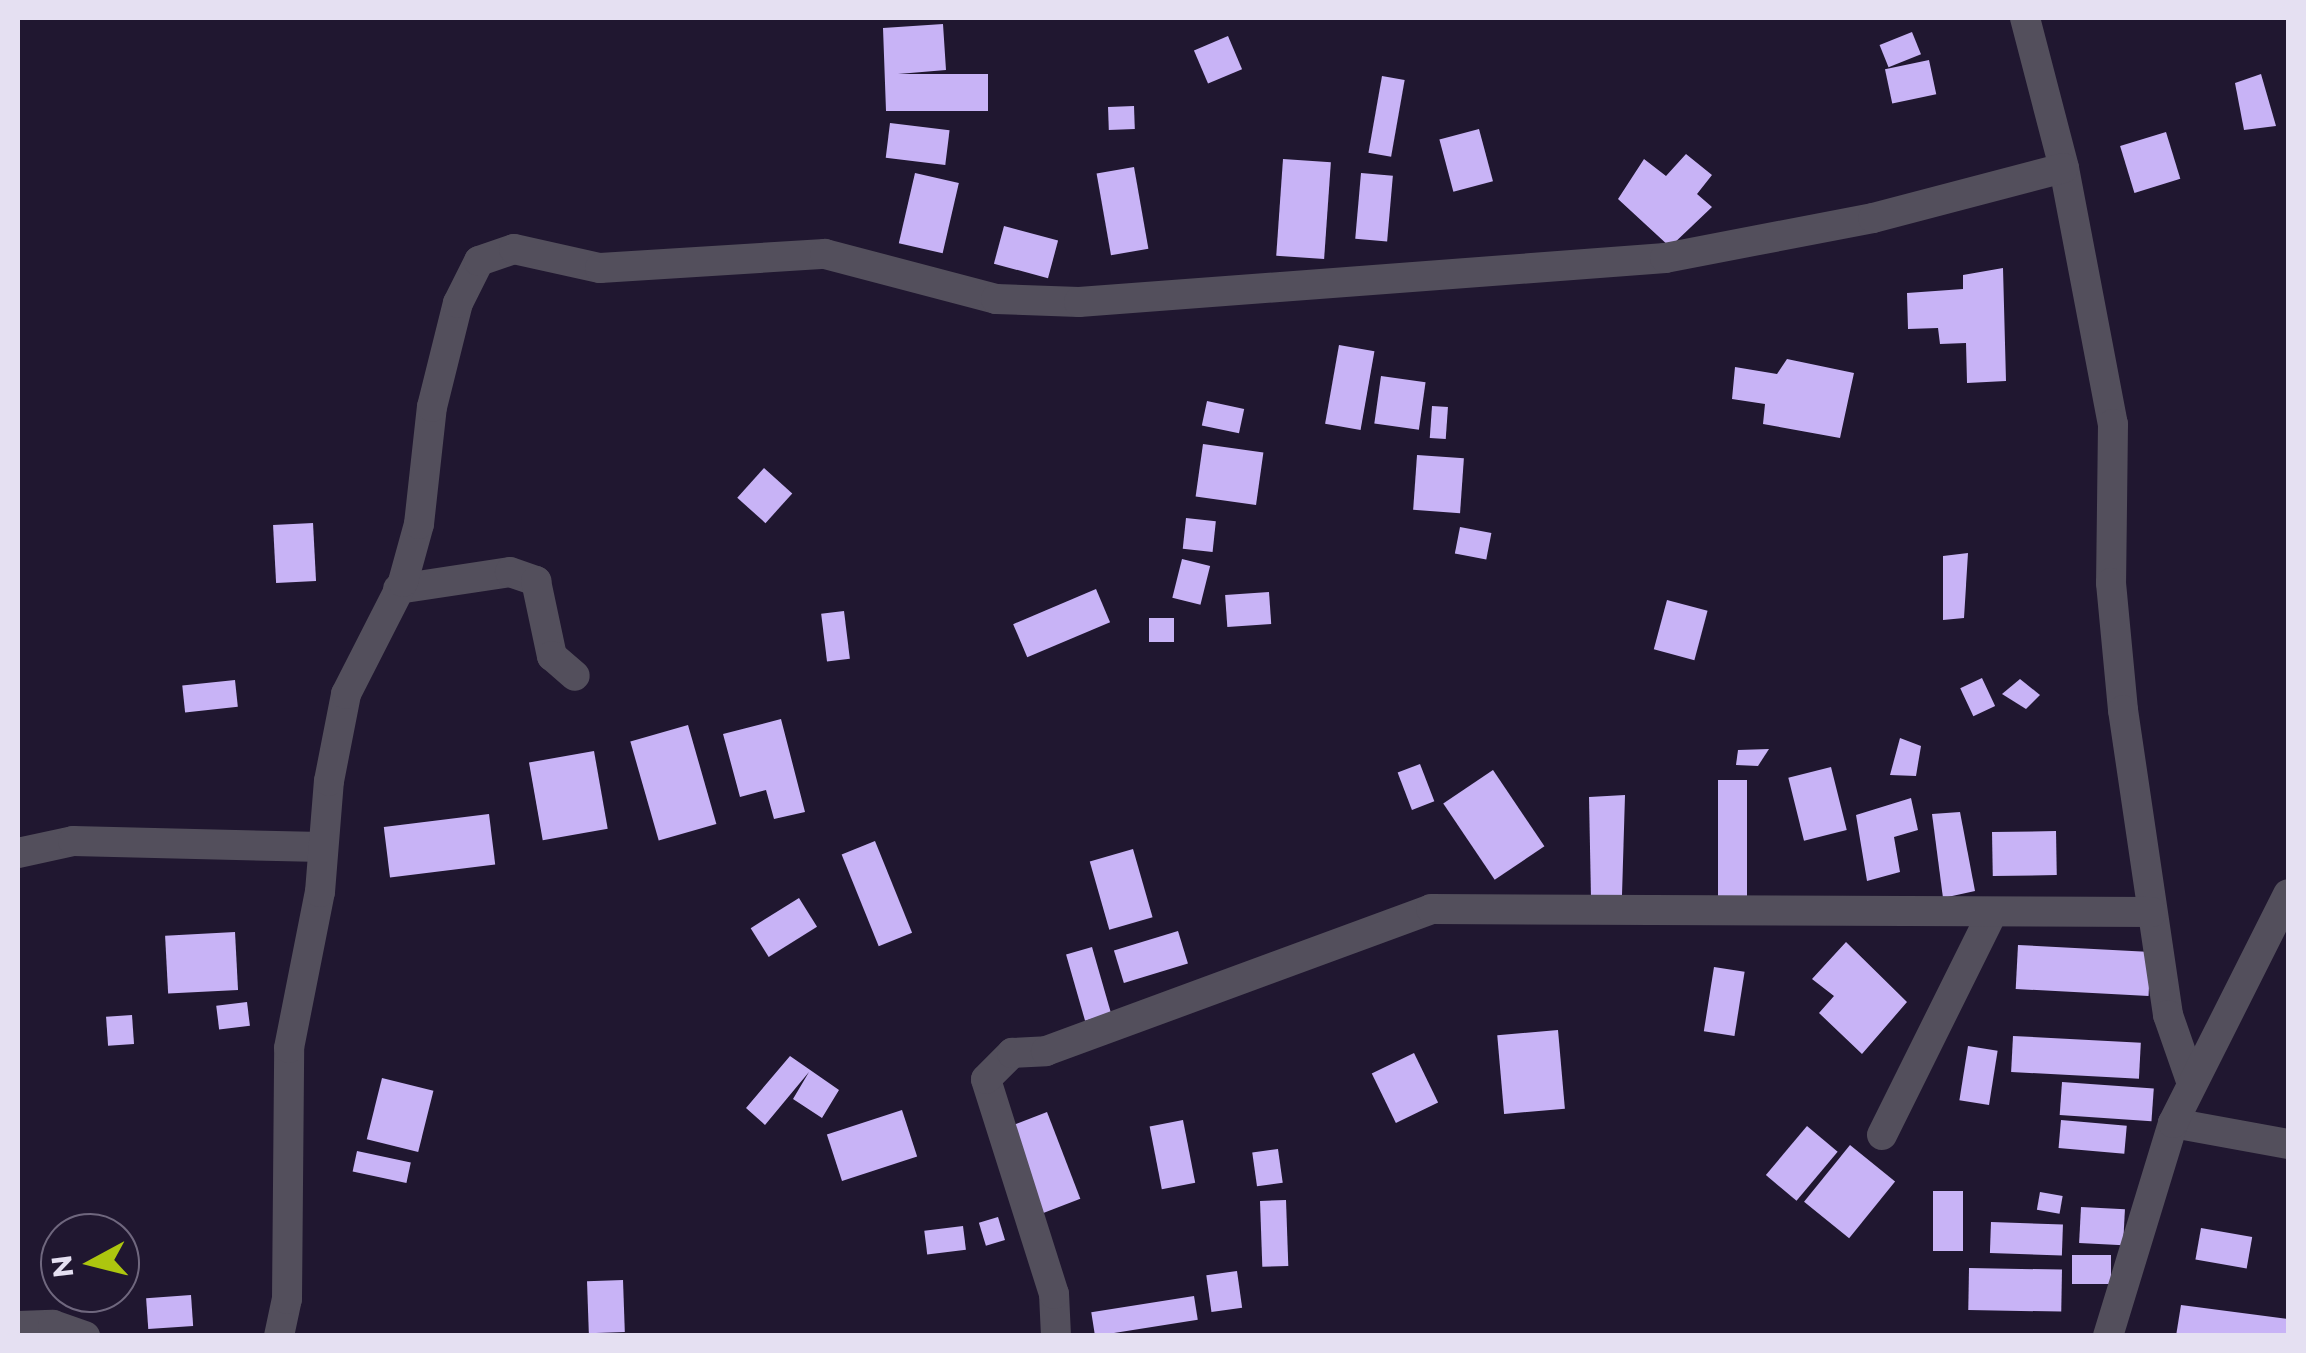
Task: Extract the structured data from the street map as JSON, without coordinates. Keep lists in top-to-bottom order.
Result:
{
  "north": "left"
}
